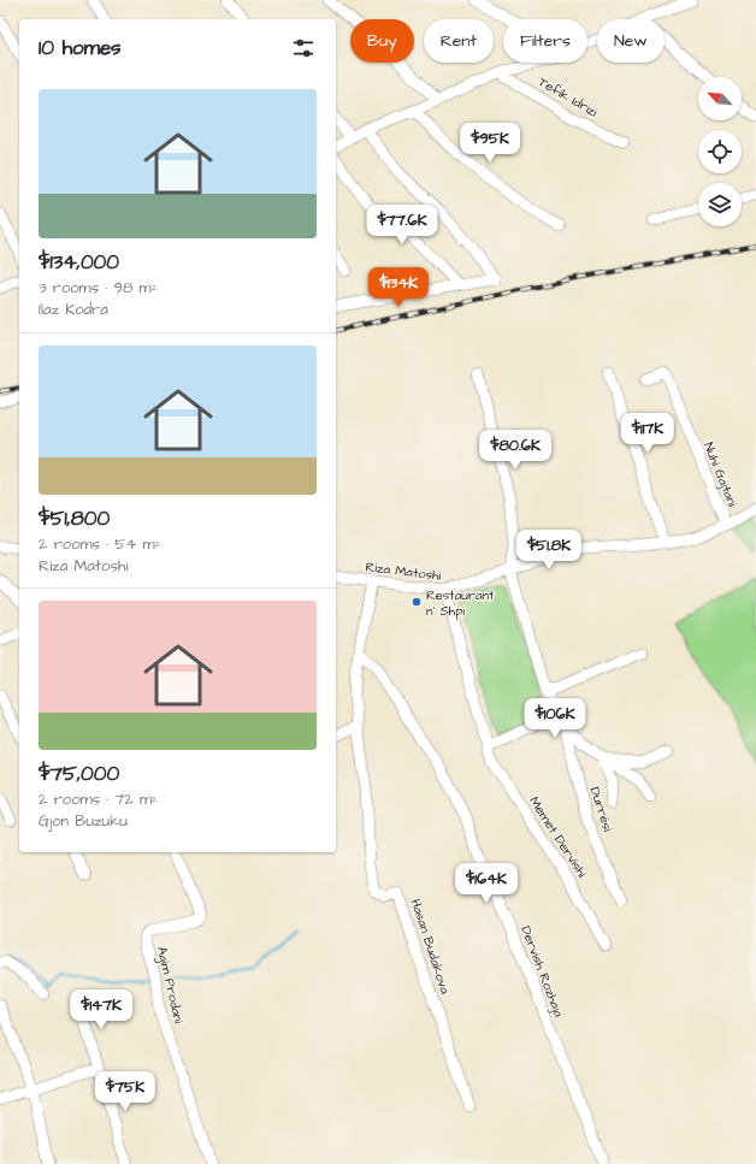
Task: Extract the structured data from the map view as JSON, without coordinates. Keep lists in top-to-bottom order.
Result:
{
  "streets": {
    "street": [
      "Tefik Idrizi",
      "Nuhi Gajtani",
      "Riza Matoshi",
      "Durrësi",
      "Memet Dervishi",
      "Hasan Budakova",
      "Dervish Rozhaja",
      "Agim Prodani"
    ]
  },
  "crossings": [
    ["Nuhi Gajtani", "Riza Matoshi"],
    ["Riza Matoshi", "Durrësi"],
    ["Riza Matoshi", "Memet Dervishi"],
    ["Riza Matoshi", "Hasan Budakova"],
    ["Hasan Budakova", "Dervish Rozhaja"]
  ],
  "places": ["Restaurant n' Shpi"],
  "north": "top left",
  "page": {
    "chip": [
      "Buy",
      "Rent",
      "Filters",
      "New"
    ],
    "heading": "10 homes",
    "list": [
      {
        "name": "$134,000",
        "note": "3 rooms · 98 m² · Ilaz Kodra"
      },
      {
        "name": "$51,800",
        "note": "2 rooms · 54 m² · Riza Matoshi"
      },
      {
        "name": "$75,000",
        "note": "2 rooms · 72 m² · Gjon Buzuku"
      }
    ],
    "price": [
      "$95K",
      "$77.6K",
      "$134K",
      "$117K",
      "$80.6K",
      "$51.8K",
      "$106K",
      "$164K",
      "$147K",
      "$75K"
    ]
  }
}
